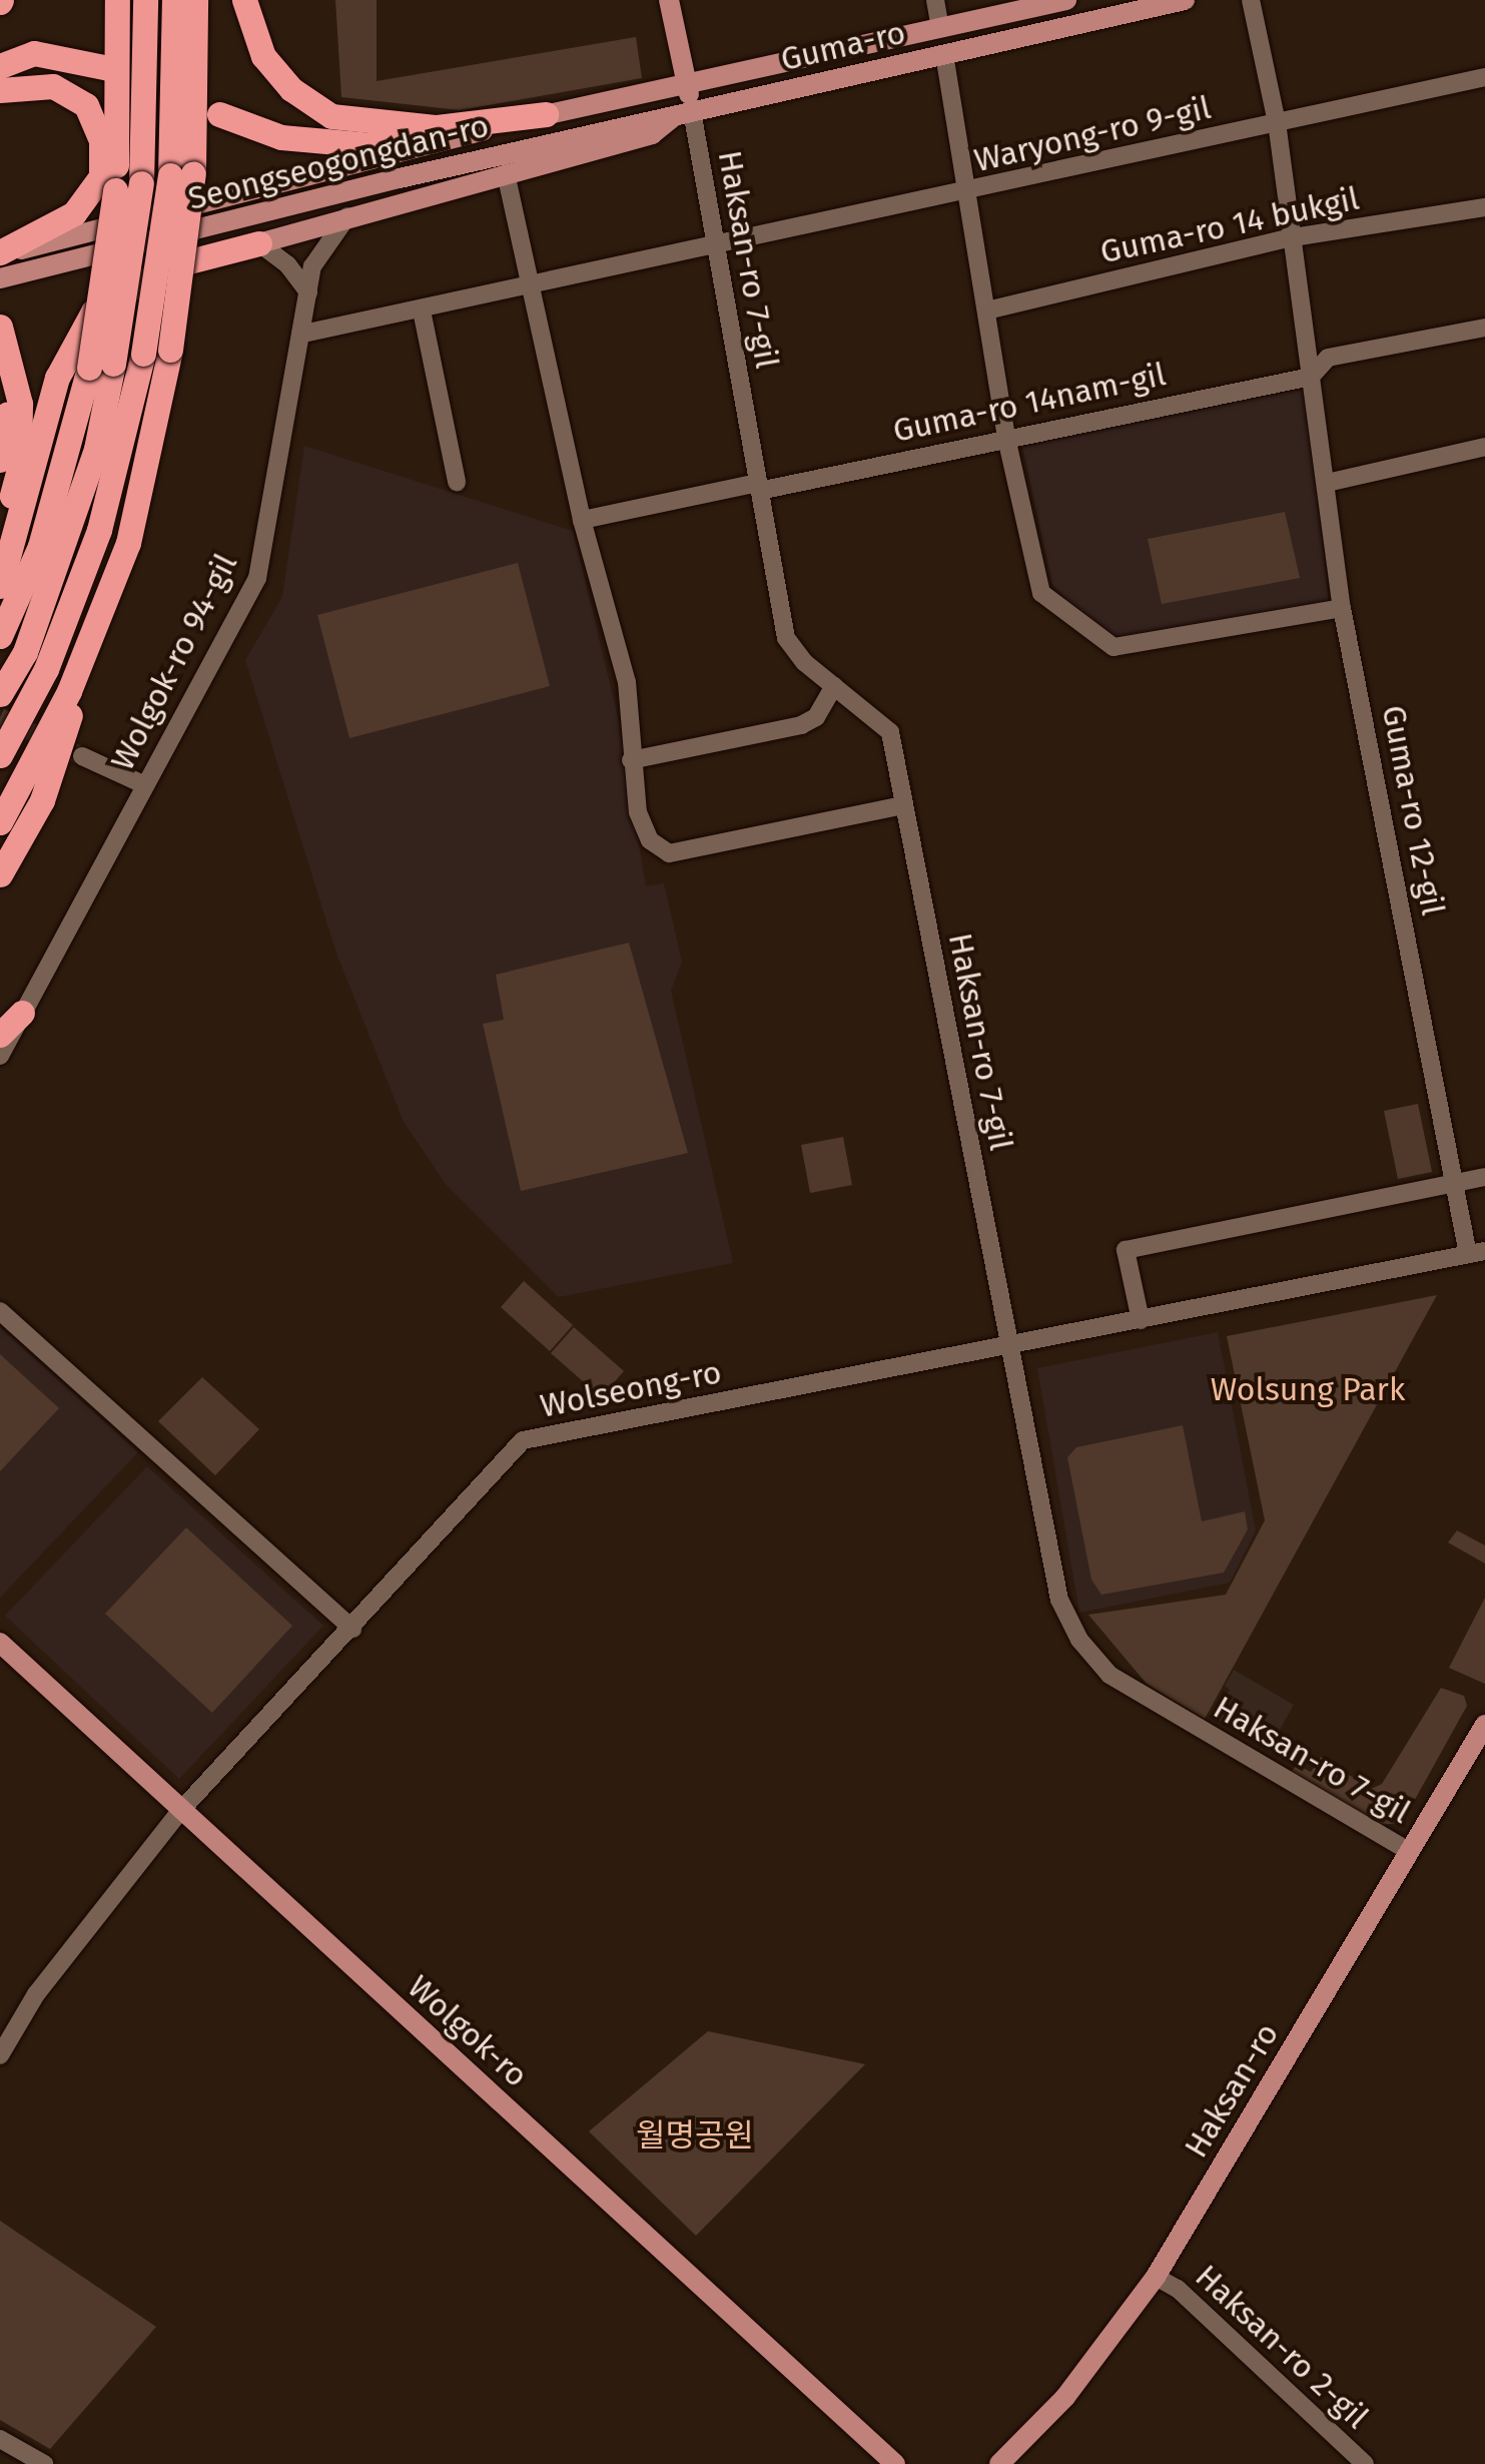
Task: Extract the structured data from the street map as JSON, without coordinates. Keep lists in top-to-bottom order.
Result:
{
  "streets": {
    "main road": [
      "Guma-ro",
      "Seongseogongdan-ro",
      "Wolgok-ro",
      "Haksan-ro"
    ],
    "street": [
      "Waryong-ro 9-gil",
      "Guma-ro 14 bukgil",
      "Haksan-ro 7-gil",
      "Guma-ro 14nam-gil",
      "Wolgok-ro 94-gil",
      "Guma-ro 12-gil",
      "Wolseong-ro",
      "Haksan-ro 2-gil"
    ]
  },
  "crossings": [
    ["Guma-ro", "Seongseogongdan-ro"],
    ["Guma-ro", "Haksan-ro 7-gil"],
    ["Waryong-ro 9-gil", "Haksan-ro 7-gil"],
    ["Waryong-ro 9-gil", "Wolgok-ro 94-gil"],
    ["Waryong-ro 9-gil", "Guma-ro 12-gil"],
    ["Seongseogongdan-ro", "Haksan-ro 7-gil"],
    ["Guma-ro 14 bukgil", "Guma-ro 12-gil"],
    ["Haksan-ro 7-gil", "Guma-ro 14nam-gil"],
    ["Haksan-ro 7-gil", "Wolseong-ro"],
    ["Haksan-ro 7-gil", "Haksan-ro"],
    ["Guma-ro 14nam-gil", "Guma-ro 12-gil"],
    ["Guma-ro 12-gil", "Wolseong-ro"],
    ["Wolseong-ro", "Wolgok-ro"],
    ["Haksan-ro", "Haksan-ro 2-gil"]
  ],
  "parks": ["Wolsung Park", "월명공원"]
}
